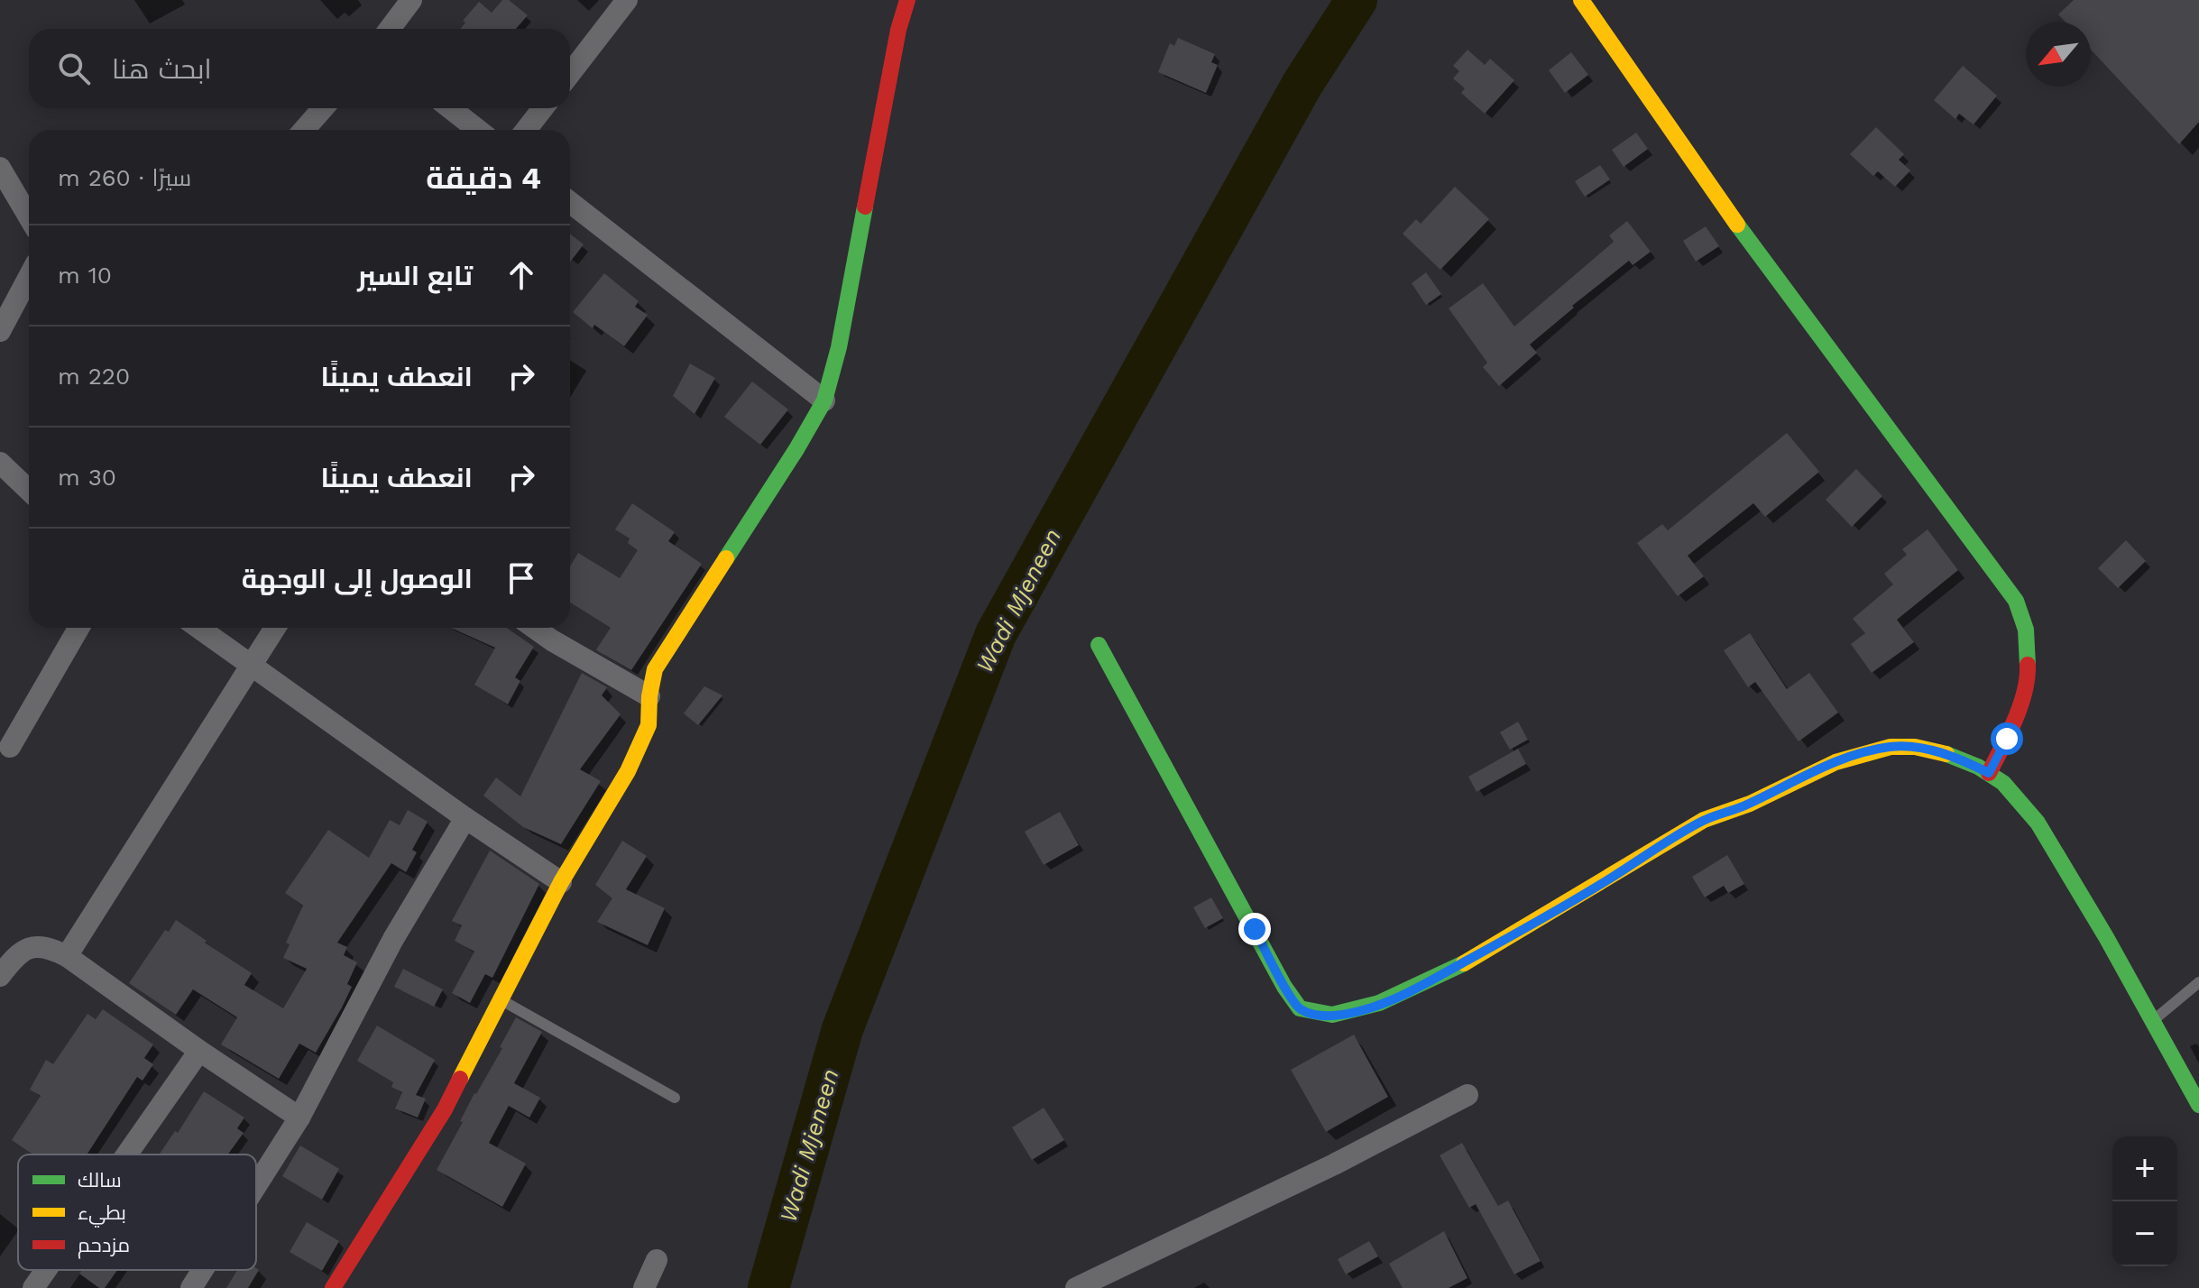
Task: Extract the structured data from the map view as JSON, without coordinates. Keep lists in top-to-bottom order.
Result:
{
  "water": ["Wadi Mjeneen"],
  "legend": ["سالك", "بطيء", "مزدحم"],
  "north": "bottom left",
  "page": {
    "search": "ابحث هنا",
    "heading": ["4 دقيقة", "سيرًا · 260 m"],
    "list": [
      ["تابع السير", "10 m"],
      ["انعطف يمينًا", "220 m"],
      ["انعطف يمينًا", "30 m"],
      "الوصول إلى الوجهة"
    ],
    "map_buttons": ["+", "−"]
  }
}
